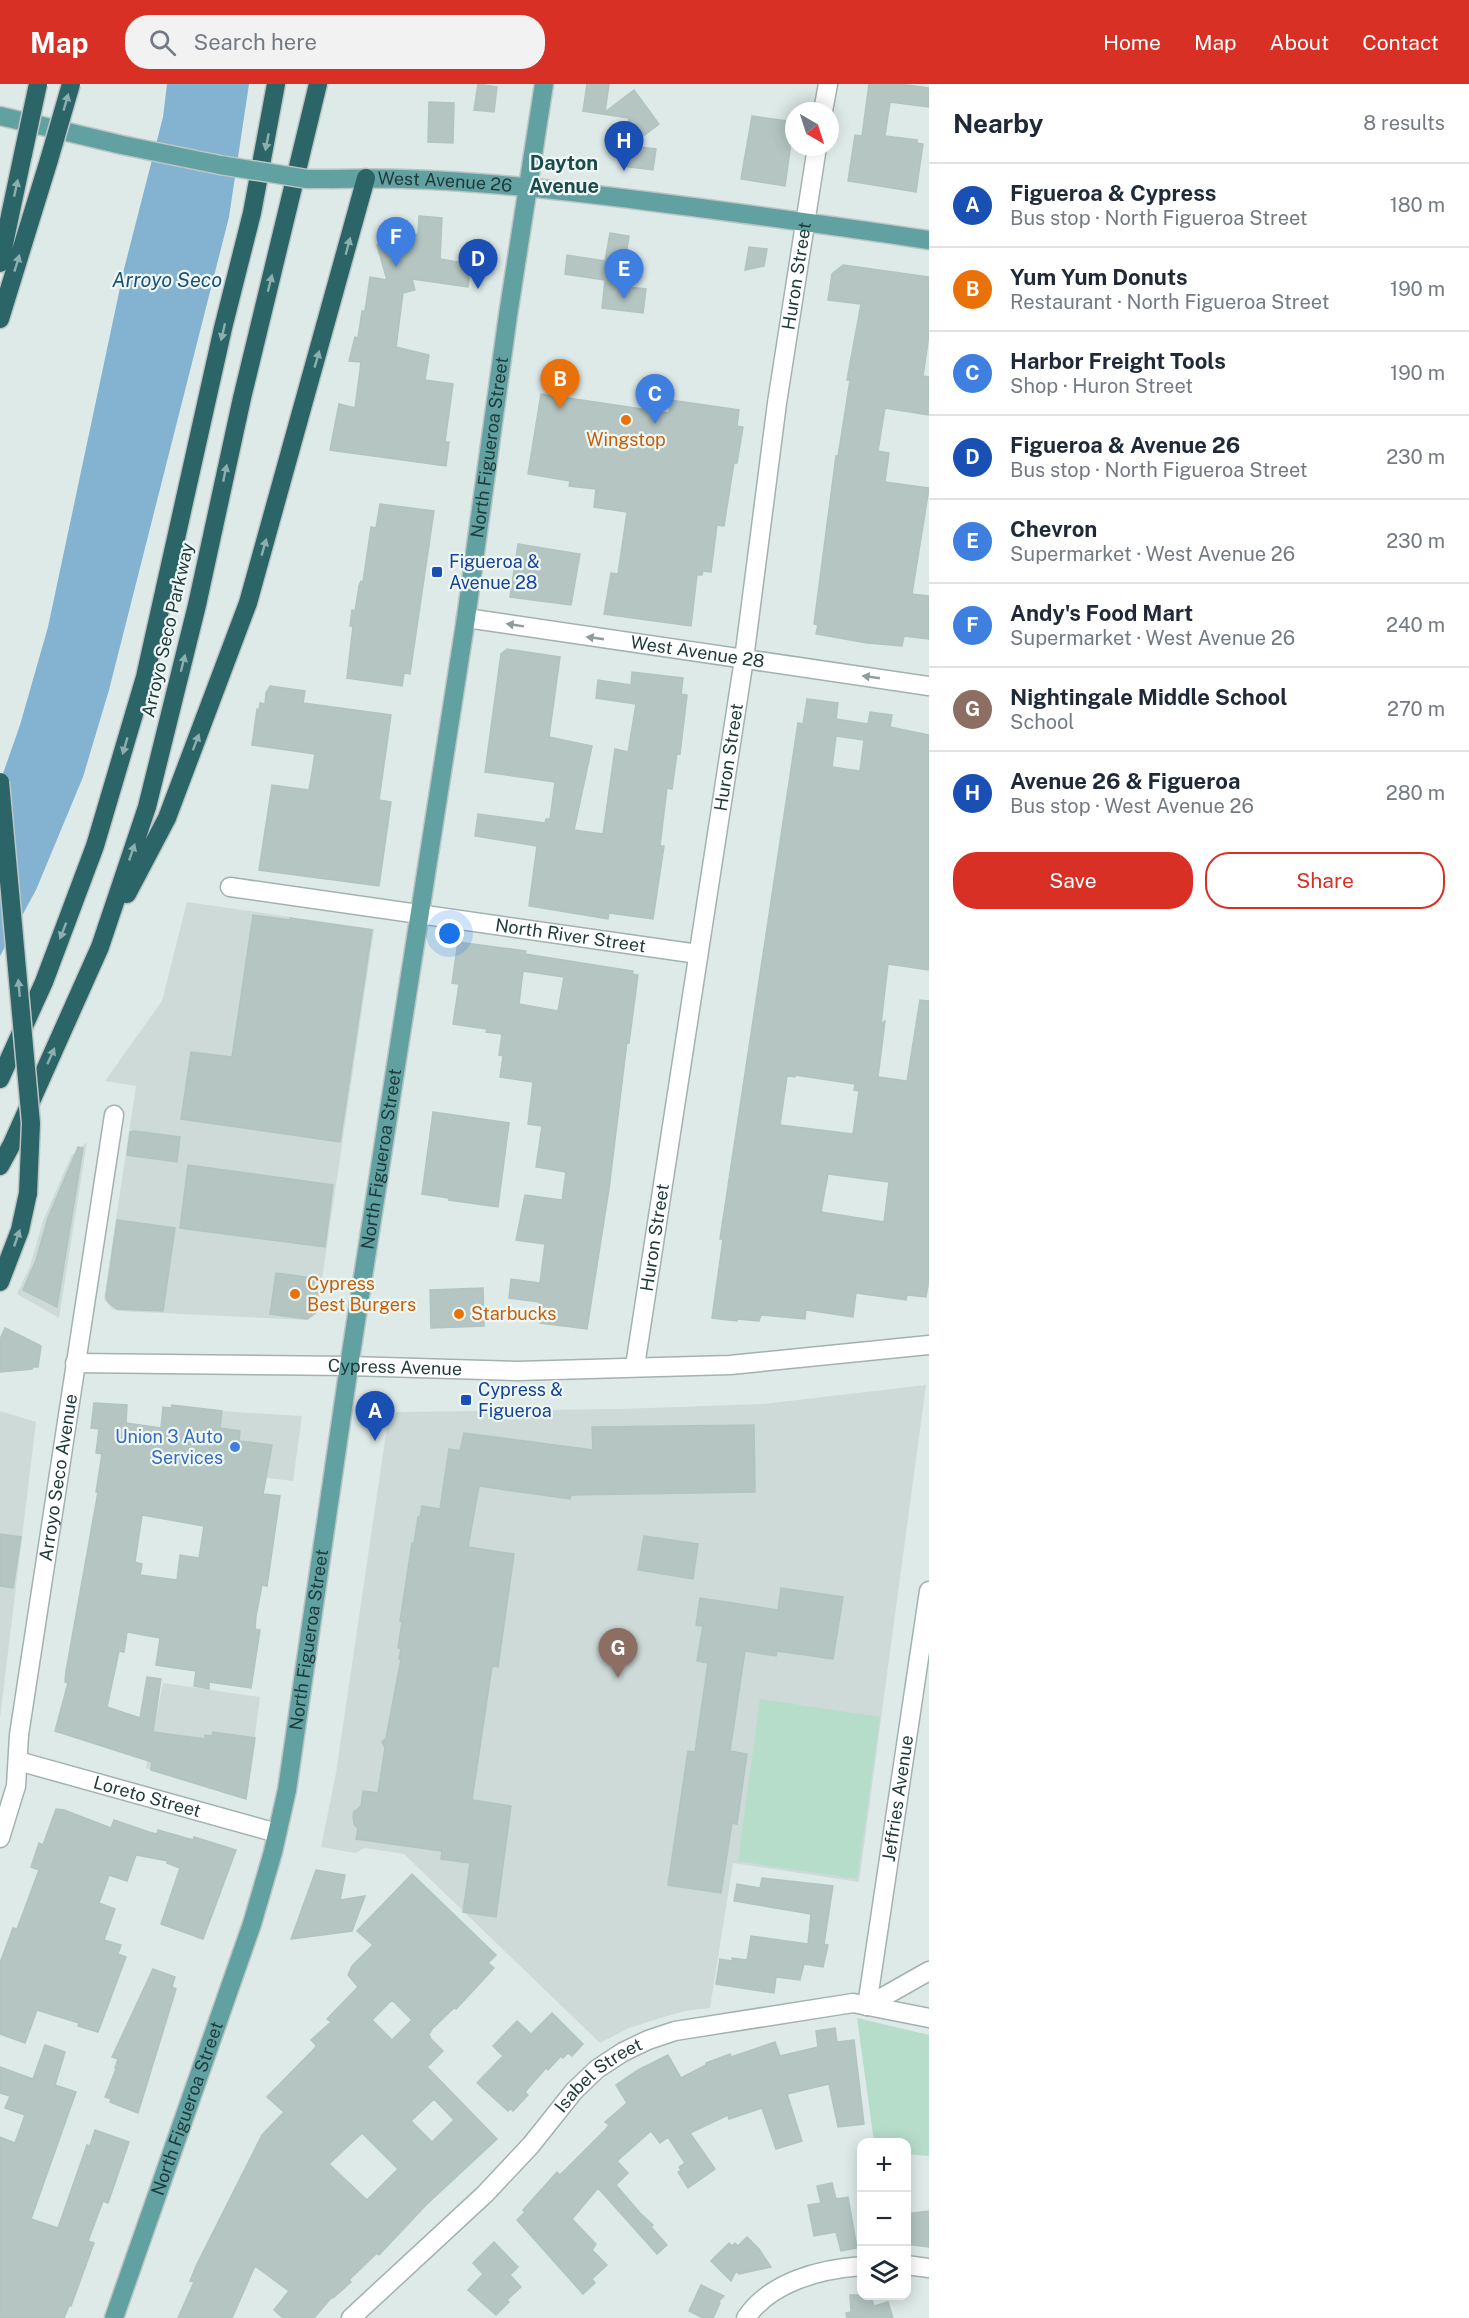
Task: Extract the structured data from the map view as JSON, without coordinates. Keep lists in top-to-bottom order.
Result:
{
  "streets": {
    "highway": ["Arroyo Seco Parkway"],
    "main road": ["West Avenue 26", "North Figueroa Street"],
    "street": [
      "Huron Street",
      "West Avenue 28",
      "North River Street",
      "Cypress Avenue",
      "Arroyo Seco Avenue",
      "Loreto Street",
      "Jeffries Avenue",
      "Isabel Street"
    ]
  },
  "crossings": [
    ["West Avenue 26", "Huron Street"],
    ["West Avenue 26", "North Figueroa Street"],
    ["Huron Street", "West Avenue 28"],
    ["Huron Street", "North River Street"],
    ["Huron Street", "Cypress Avenue"],
    ["North Figueroa Street", "West Avenue 28"],
    ["North Figueroa Street", "North River Street"],
    ["North Figueroa Street", "Cypress Avenue"],
    ["North Figueroa Street", "Loreto Street"],
    ["Cypress Avenue", "Arroyo Seco Avenue"],
    ["Arroyo Seco Avenue", "Loreto Street"],
    ["Jeffries Avenue", "Isabel Street"]
  ],
  "one_way": ["West Avenue 28"],
  "districts": ["Dayton Avenue"],
  "water": ["Arroyo Seco"],
  "places": {
    "other": [
      "Wingstop",
      "Cypress Best Burgers",
      "Starbucks",
      "Union 3 Auto Services"
    ],
    "transit": ["Figueroa & Avenue 28", "Cypress & Figueroa"]
  },
  "north": "bottom right",
  "page": {
    "header": "Map",
    "search": "Search here",
    "nav": [
      "Home",
      "Map",
      "About",
      "Contact"
    ],
    "heading": ["Nearby", "8 results"],
    "pins": [
      "H",
      "F",
      "D",
      "E",
      "B",
      "C",
      "A",
      "G"
    ],
    "list": [
      {
        "mark": "A",
        "name": "Figueroa & Cypress",
        "note": "Bus stop · North Figueroa Street",
        "value": "180 m"
      },
      {
        "mark": "B",
        "name": "Yum Yum Donuts",
        "note": "Restaurant · North Figueroa Street",
        "value": "190 m"
      },
      {
        "mark": "C",
        "name": "Harbor Freight Tools",
        "note": "Shop · Huron Street",
        "value": "190 m"
      },
      {
        "mark": "D",
        "name": "Figueroa & Avenue 26",
        "note": "Bus stop · North Figueroa Street",
        "value": "230 m"
      },
      {
        "mark": "E",
        "name": "Chevron",
        "note": "Supermarket · West Avenue 26",
        "value": "230 m"
      },
      {
        "mark": "F",
        "name": "Andy's Food Mart",
        "note": "Supermarket · West Avenue 26",
        "value": "240 m"
      },
      {
        "mark": "G",
        "name": "Nightingale Middle School",
        "note": "School",
        "value": "270 m"
      },
      {
        "mark": "H",
        "name": "Avenue 26 & Figueroa",
        "note": "Bus stop · West Avenue 26",
        "value": "280 m"
      }
    ],
    "buttons": ["Save", "Share"],
    "map_buttons": ["+", "−"]
  }
}
